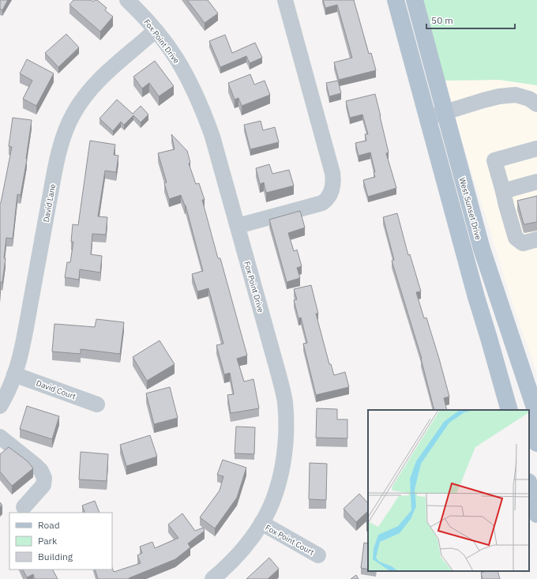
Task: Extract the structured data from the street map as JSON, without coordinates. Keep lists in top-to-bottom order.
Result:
{
  "streets": {
    "main road": ["West Sunset Drive"],
    "street": [
      "Fox Point Drive",
      "David Lane",
      "David Court",
      "Fox Point Court"
    ]
  },
  "crossings": [
    ["Fox Point Drive", "David Lane"],
    ["Fox Point Drive", "Fox Point Court"],
    ["David Lane", "David Court"]
  ],
  "legend": ["Road", "Park", "Building"],
  "scale_bar": "50 m"
}
